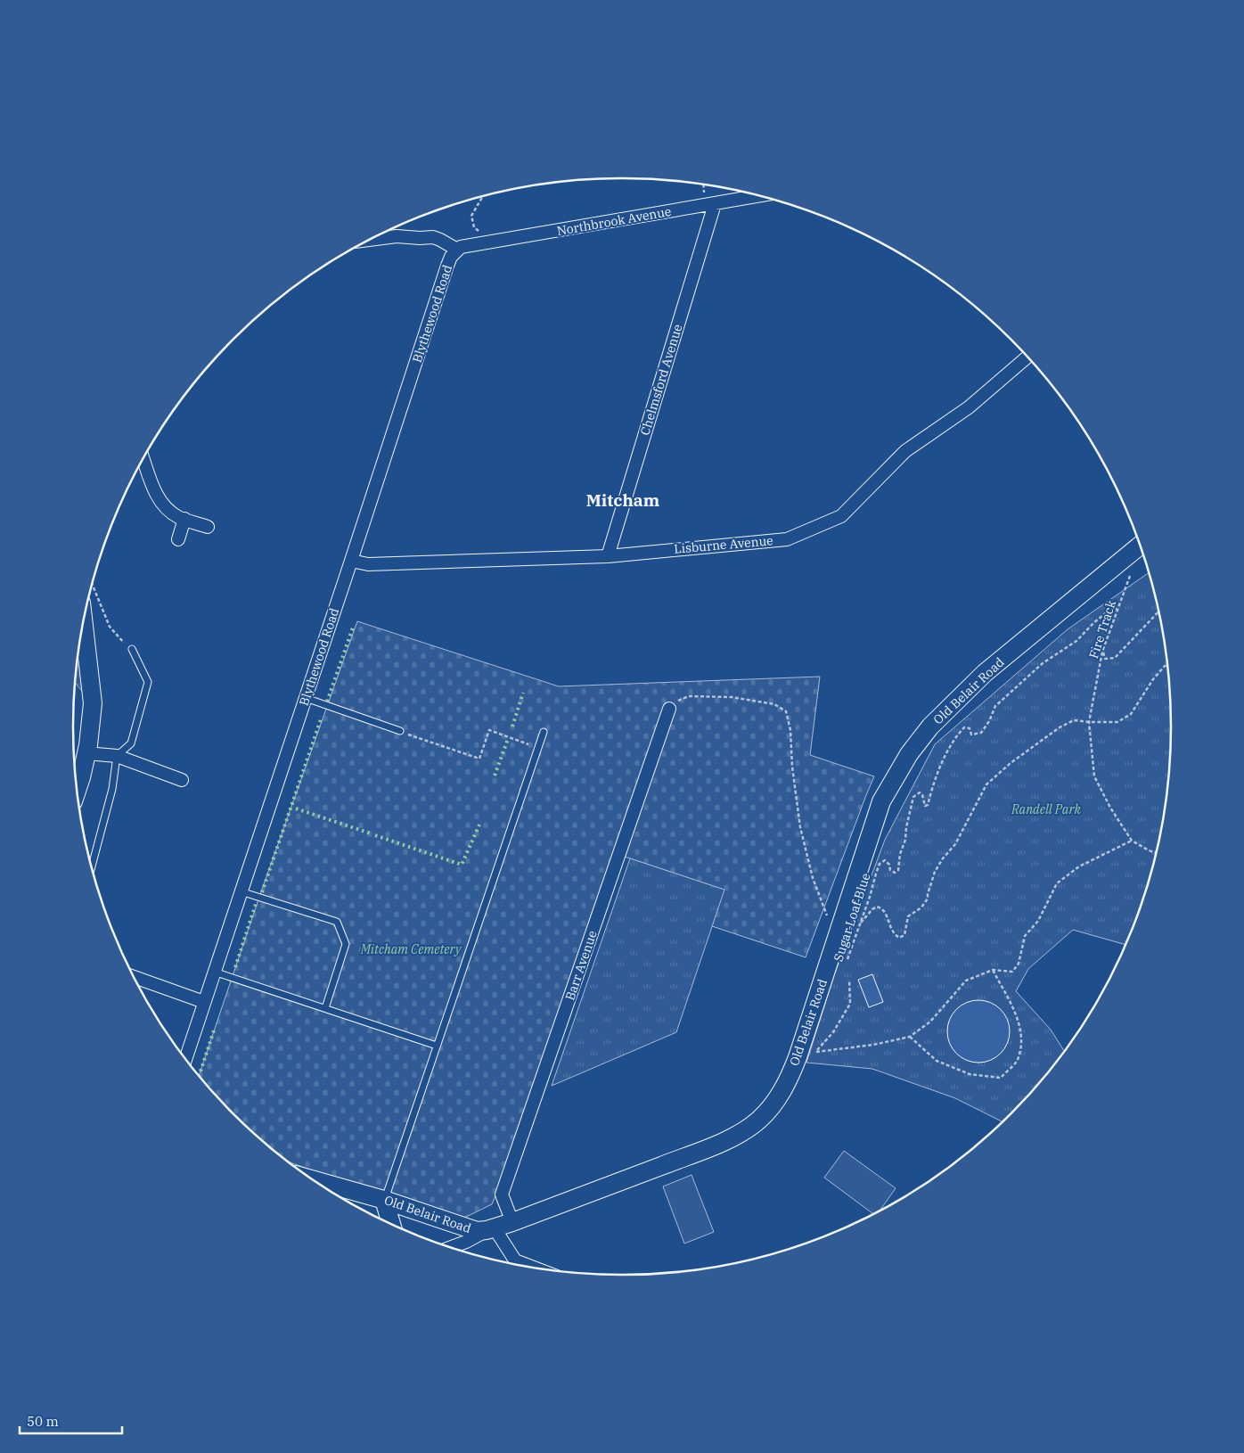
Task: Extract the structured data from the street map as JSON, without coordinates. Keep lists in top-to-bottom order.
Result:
{
  "streets": {
    "main road": ["Old Belair Road"],
    "street": [
      "Northbrook Avenue",
      "Blythewood Road",
      "Chelmsford Avenue",
      "Lisburne Avenue",
      "Barr Avenue"
    ],
    "path": ["Fire Track", "Sugar Loaf Blue"]
  },
  "crossings": [
    ["Northbrook Avenue", "Blythewood Road"],
    ["Northbrook Avenue", "Chelmsford Avenue"],
    ["Blythewood Road", "Lisburne Avenue"],
    ["Chelmsford Avenue", "Lisburne Avenue"],
    ["Fire Track", "Sugar Loaf Blue"],
    ["Old Belair Road", "Barr Avenue"]
  ],
  "districts": ["Mitcham"],
  "parks": ["Randell Park", "Mitcham Cemetery"],
  "scale_bar": "50 m"
}
